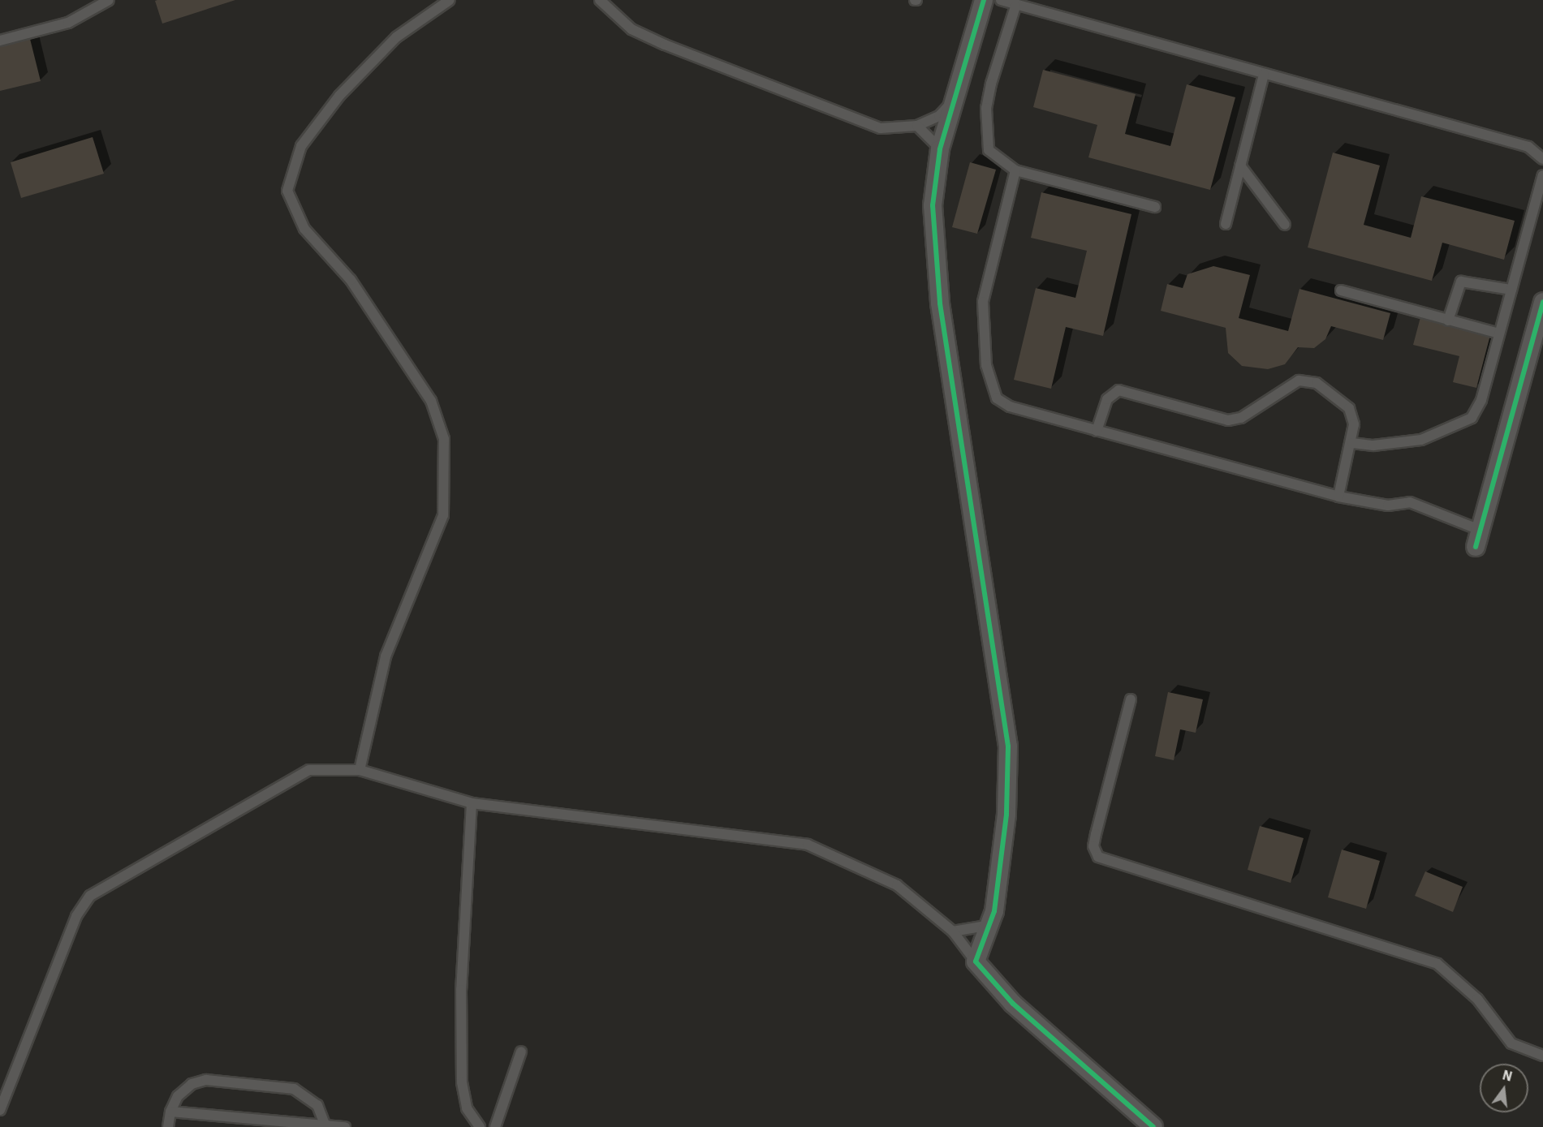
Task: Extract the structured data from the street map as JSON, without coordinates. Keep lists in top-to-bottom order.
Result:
{
  "north": "top"
}
